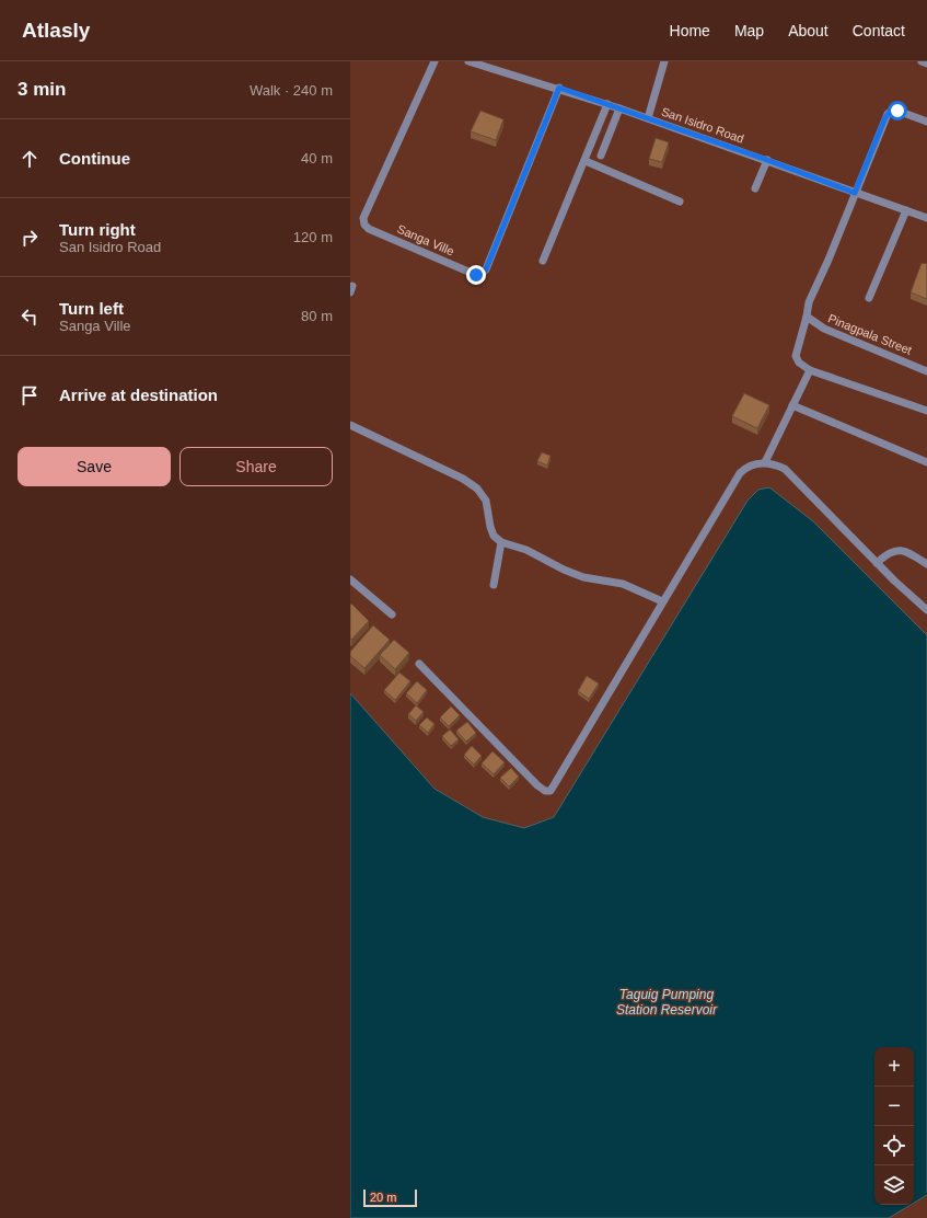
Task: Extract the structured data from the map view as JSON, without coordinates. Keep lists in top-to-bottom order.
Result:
{
  "streets": {
    "street": ["San Isidro Road", "Sanga Ville", "Pinagpala Street"]
  },
  "crossings": [
    ["San Isidro Road", "Sanga Ville"]
  ],
  "water": ["Taguig Pumping Station Reservoir"],
  "scale_bar": "20 m",
  "page": {
    "header": "Atlasly",
    "nav": [
      "Home",
      "Map",
      "About",
      "Contact"
    ],
    "heading": ["3 min", "Walk · 240 m"],
    "list": [
      ["Continue", "40 m"],
      ["Turn right", "San Isidro Road", "120 m"],
      ["Turn left", "Sanga Ville", "80 m"],
      "Arrive at destination"
    ],
    "buttons": ["Save", "Share"],
    "map_buttons": ["+", "−"],
    "scale": "20 m"
  }
}
